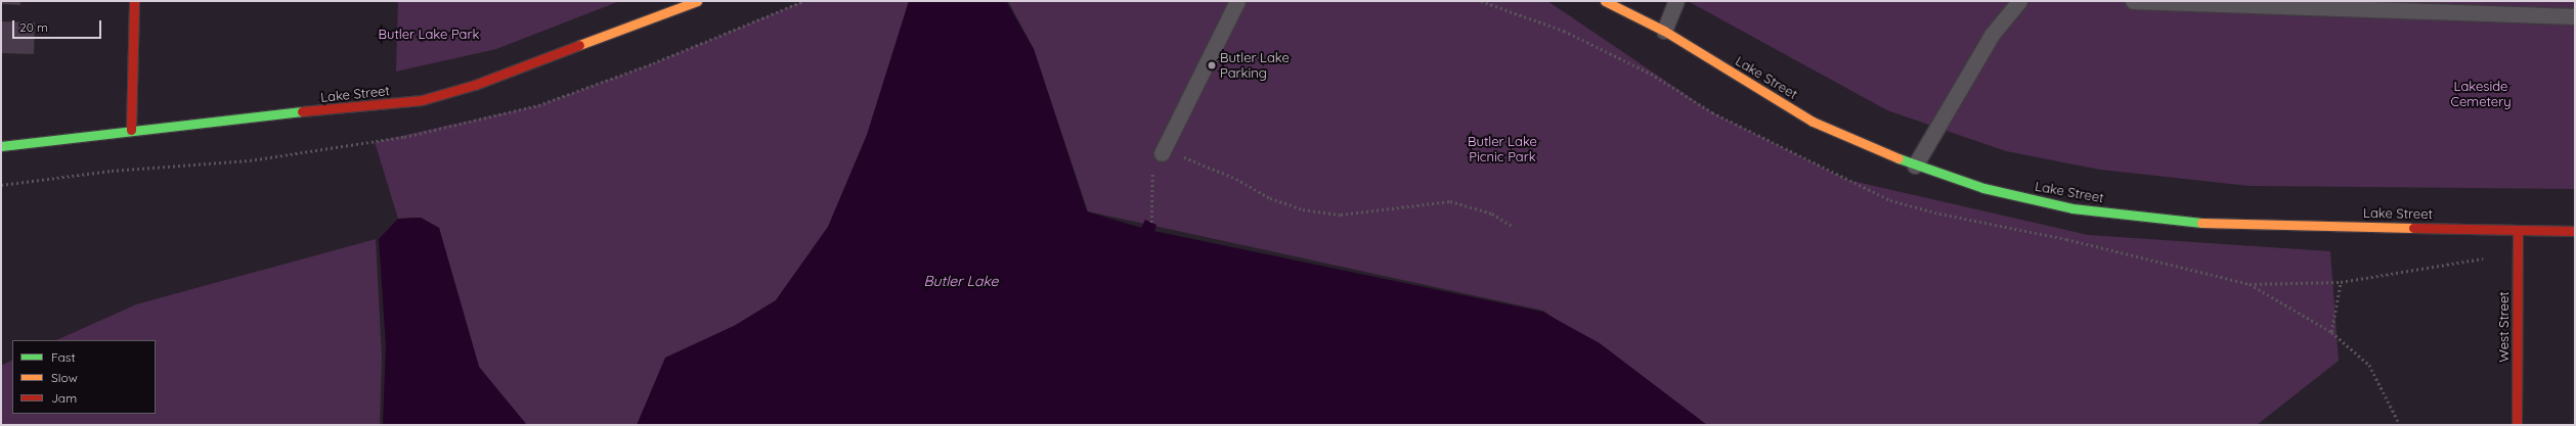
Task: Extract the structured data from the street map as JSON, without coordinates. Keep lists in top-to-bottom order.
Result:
{
  "streets": {
    "street": ["Lake Street", "West Street"]
  },
  "crossings": [
    ["Lake Street", "West Street"]
  ],
  "water": ["Butler Lake"],
  "parks": ["Butler Lake Park", "Lakeside Cemetery", "Butler Lake Picnic Park"],
  "places": ["Butler Lake Parking"],
  "legend": ["Fast", "Slow", "Jam"],
  "scale_bar": "20 m"
}
